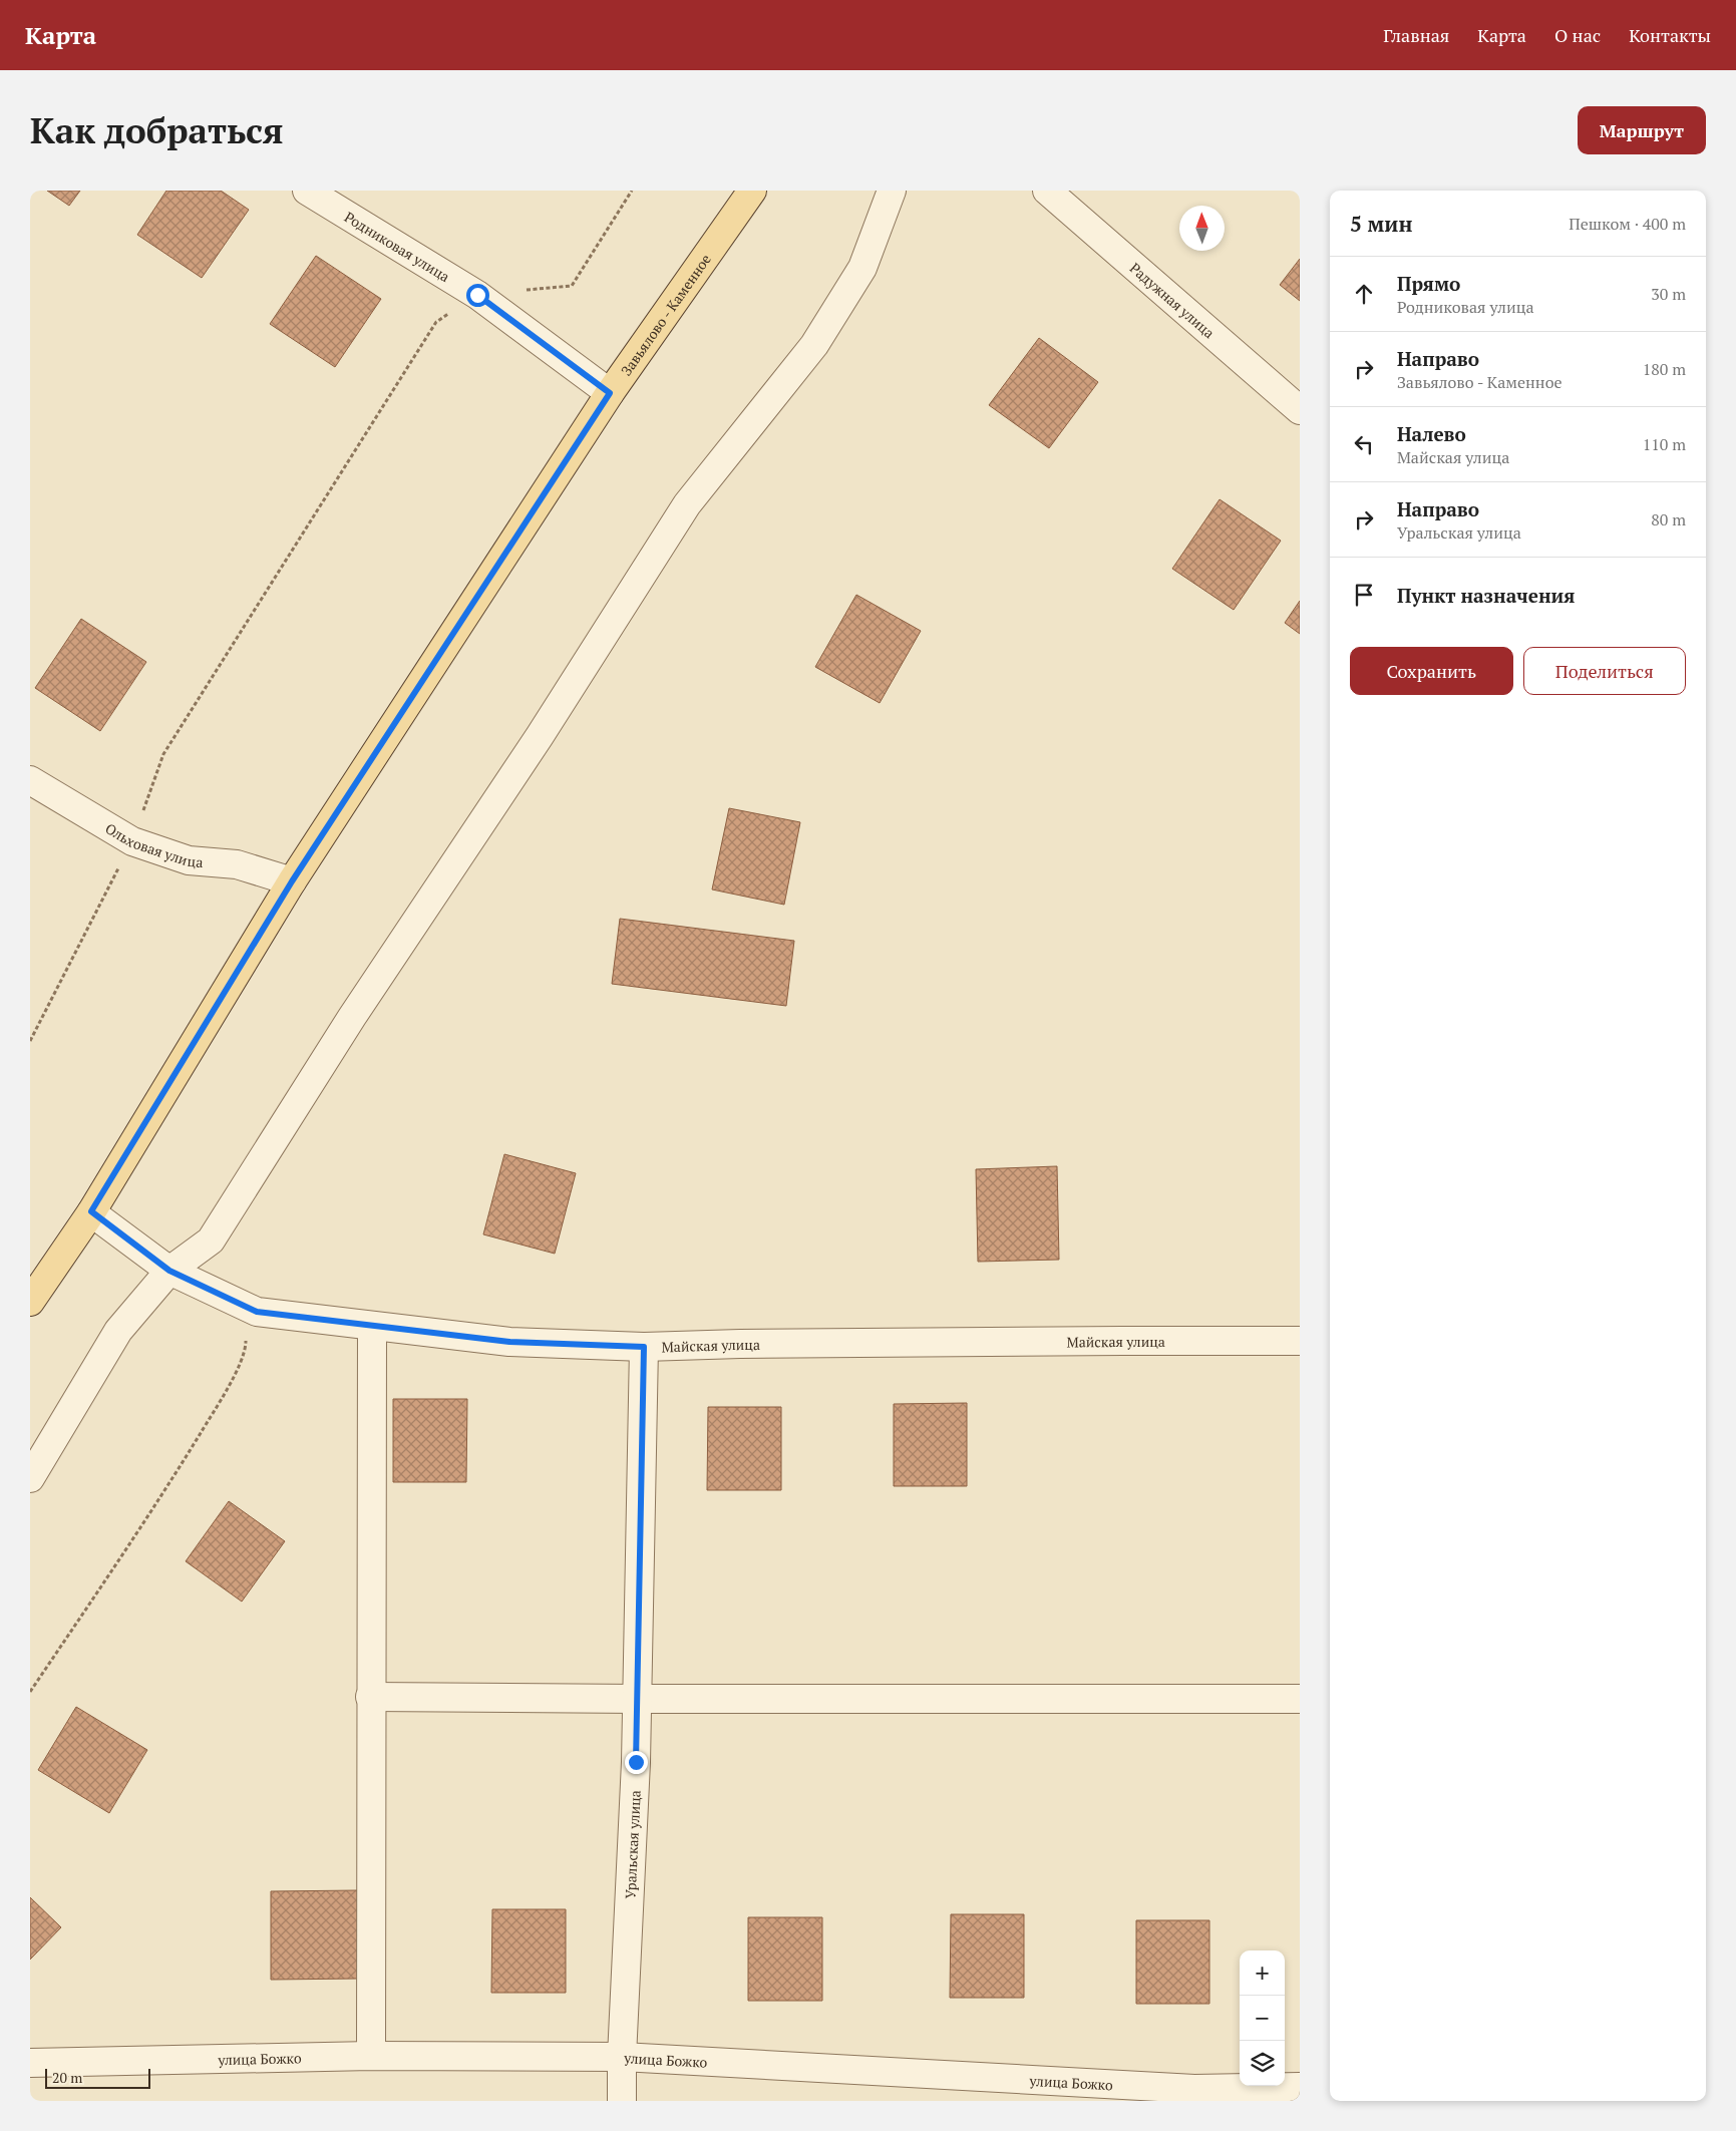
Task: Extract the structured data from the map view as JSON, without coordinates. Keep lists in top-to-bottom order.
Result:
{
  "streets": {
    "main road": ["Завьялово - Каменное"],
    "street": [
      "Родниковая улица",
      "Радужная улица",
      "Ольховая улица",
      "Майская улица",
      "Уральская улица",
      "улица Божко"
    ]
  },
  "crossings": [
    ["Родниковая улица", "Завьялово - Каменное"],
    ["Завьялово - Каменное", "Ольховая улица"],
    ["Завьялово - Каменное", "Майская улица"],
    ["Майская улица", "Уральская улица"],
    ["Уральская улица", "улица Божко"]
  ],
  "scale_bar": "20 m",
  "north": "top",
  "page": {
    "header": "Карта",
    "nav": [
      "Главная",
      "Карта",
      "О нас",
      "Контакты"
    ],
    "buttons": [
      "Маршрут",
      ["Сохранить", "Поделиться"]
    ],
    "title": "Как добраться",
    "heading": ["5 мин", "Пешком · 400 m"],
    "list": [
      ["Прямо", "Родниковая улица", "30 m"],
      ["Направо", "Завьялово - Каменное", "180 m"],
      ["Налево", "Майская улица", "110 m"],
      ["Направо", "Уральская улица", "80 m"],
      "Пункт назначения"
    ],
    "map_buttons": ["+", "−"],
    "scale": "20 m"
  }
}
